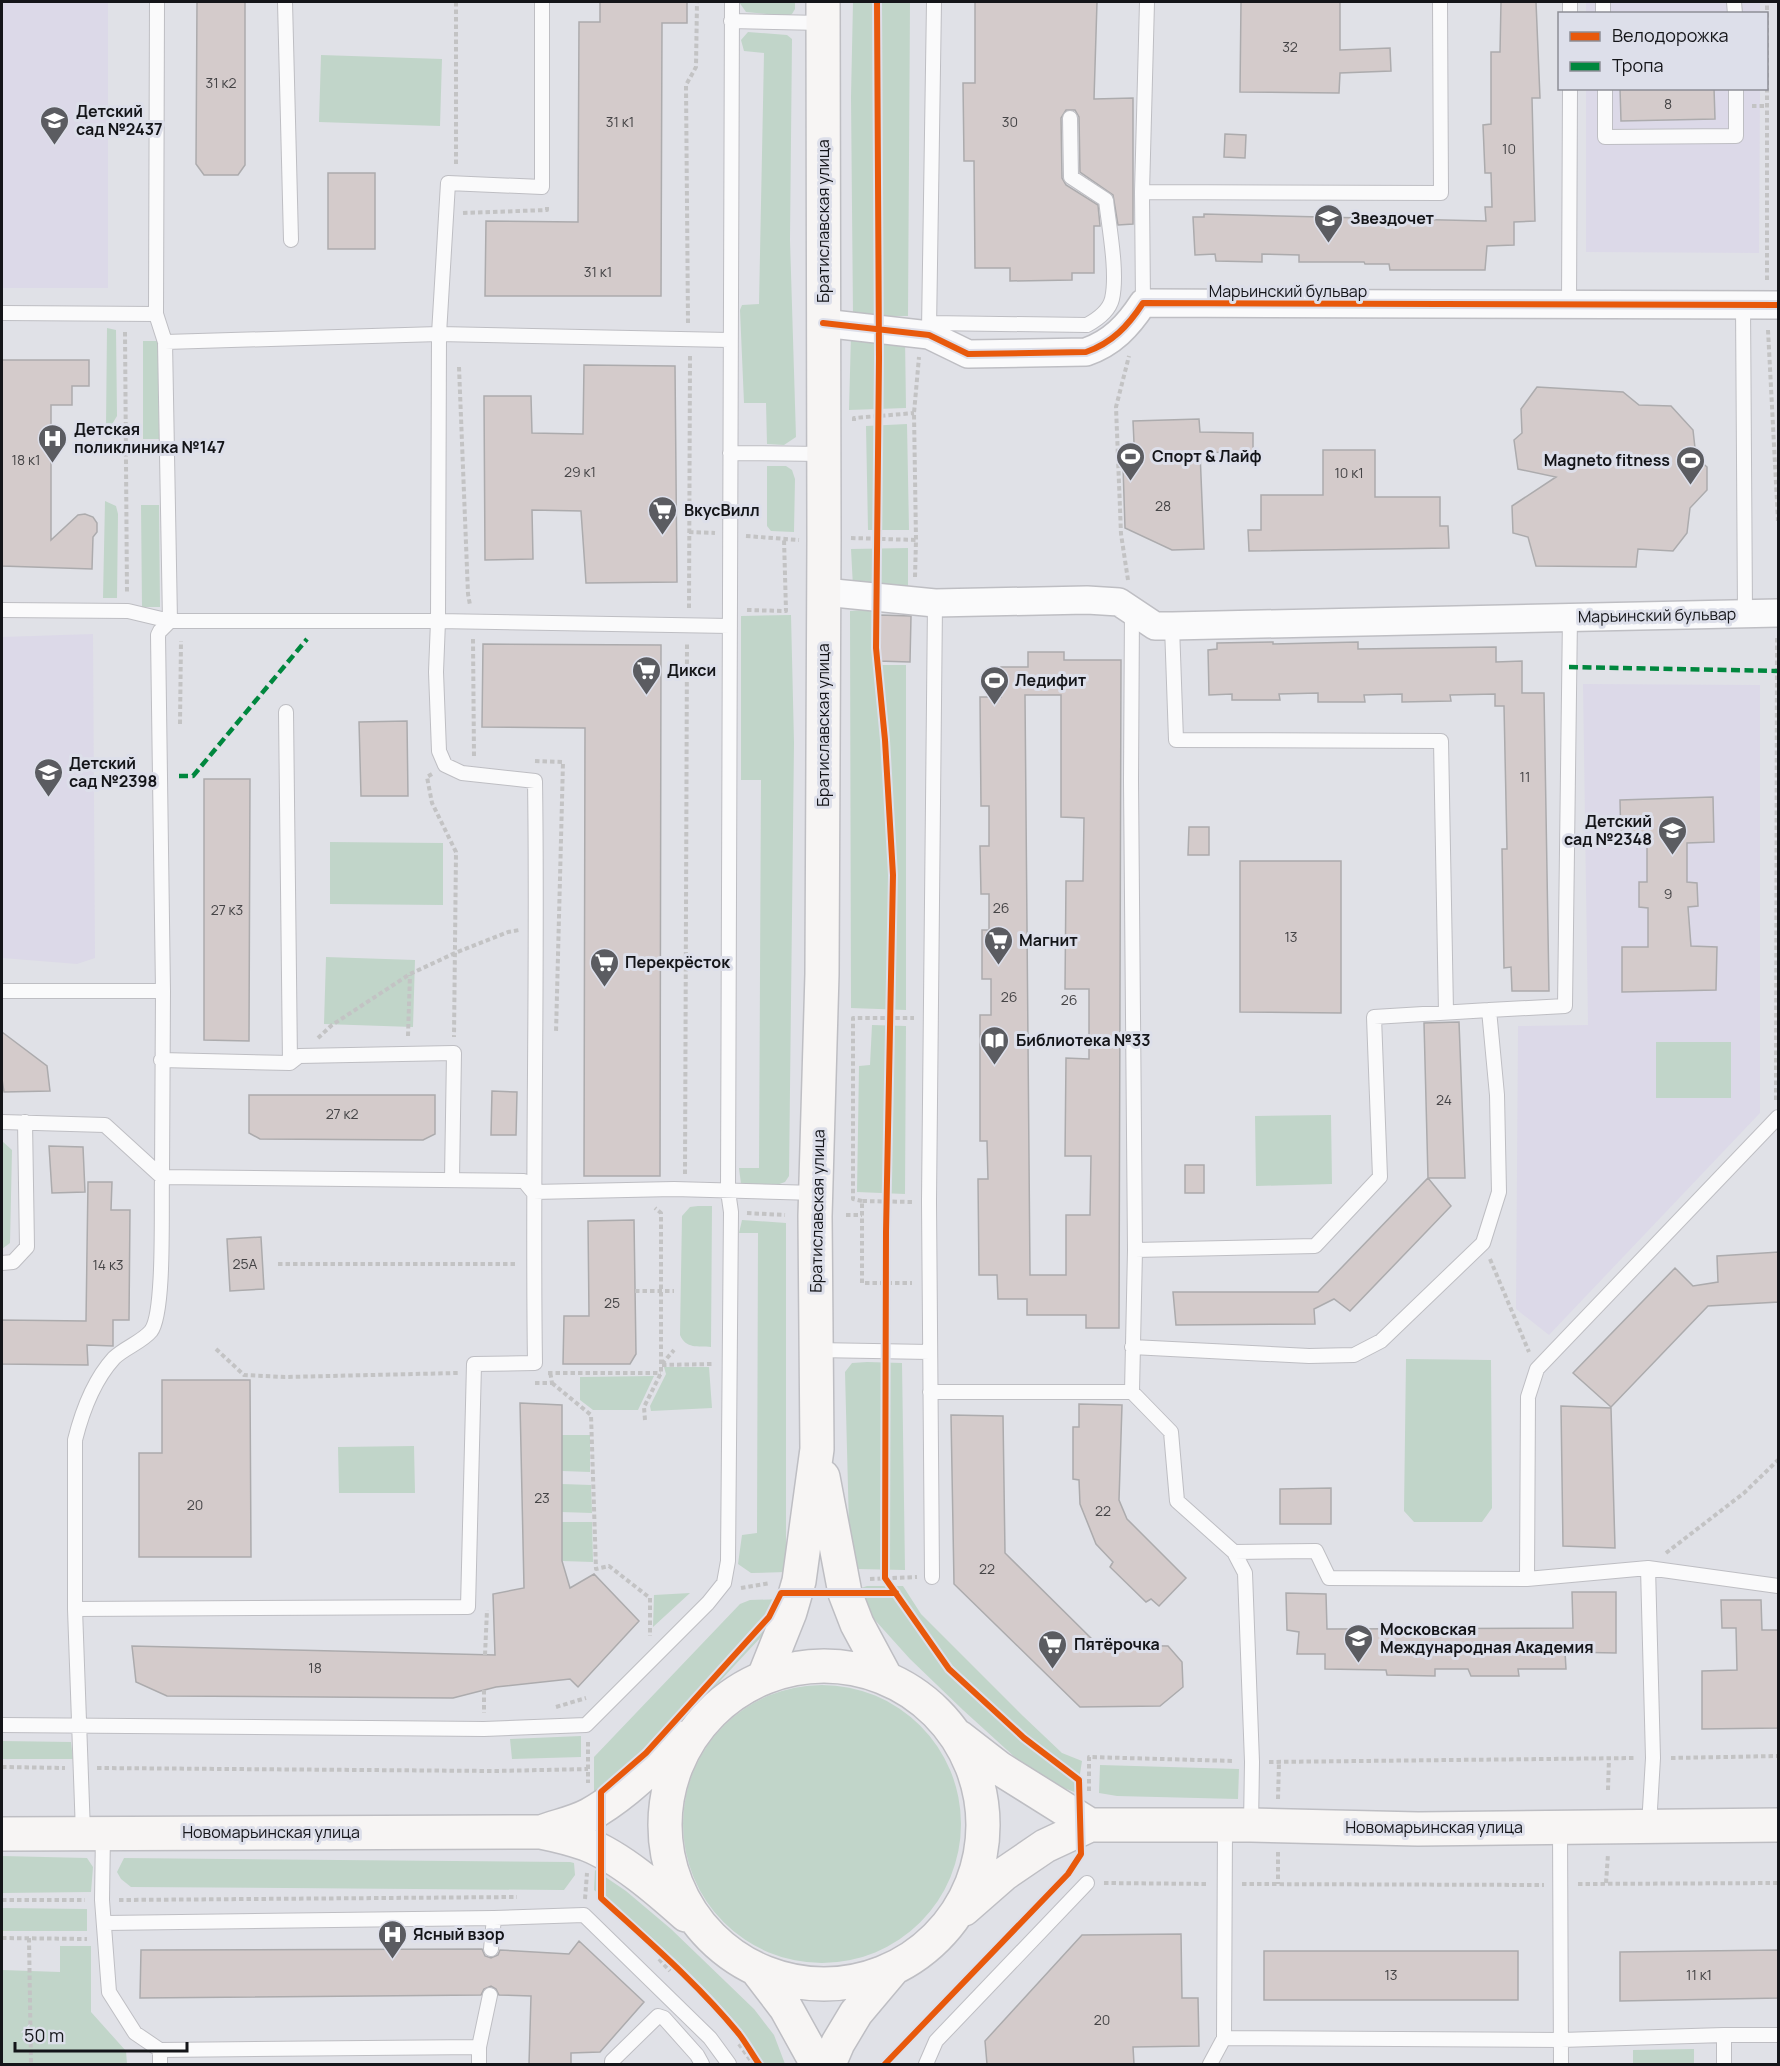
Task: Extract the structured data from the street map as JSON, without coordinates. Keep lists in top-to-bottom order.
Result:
{
  "streets": {
    "main road": ["Братиславская улица", "Новомарьинская улица"],
    "street": ["Марьинский бульвар"]
  },
  "crossings": [
    ["Братиславская улица", "Марьинский бульвар"]
  ],
  "places": {
    "school or university": [
      "Детский сад №2437",
      "Звездочет",
      "Детский сад №2398",
      "Детский сад №2348",
      "Московская Международная Академия"
    ],
    "hospital": ["Детская поликлиника №147", "Ясный взор"],
    "sports": ["Спорт & Лайф", "Magneto fitness", "Ледифит"],
    "supermarket": [
      "ВкусВилл",
      "Дикси",
      "Магнит",
      "Перекрёсток",
      "Пятёрочка"
    ],
    "library": ["Библиотека №33"]
  },
  "house_numbers": [
    "32",
    "31 к2",
    "8",
    "31 к1",
    "30",
    "10",
    "31 к1",
    "18 к1",
    "29 к1",
    "10 к1",
    "28",
    "11",
    "9",
    "26",
    "27 к3",
    "13",
    "26",
    "26",
    "24",
    "27 к2",
    "25А",
    "14 к3",
    "25",
    "23",
    "20",
    "22",
    "22",
    "18",
    "13",
    "11 к1",
    "20"
  ],
  "legend": ["Велодорожка", "Тропа"],
  "scale_bar": "50 m"
}
